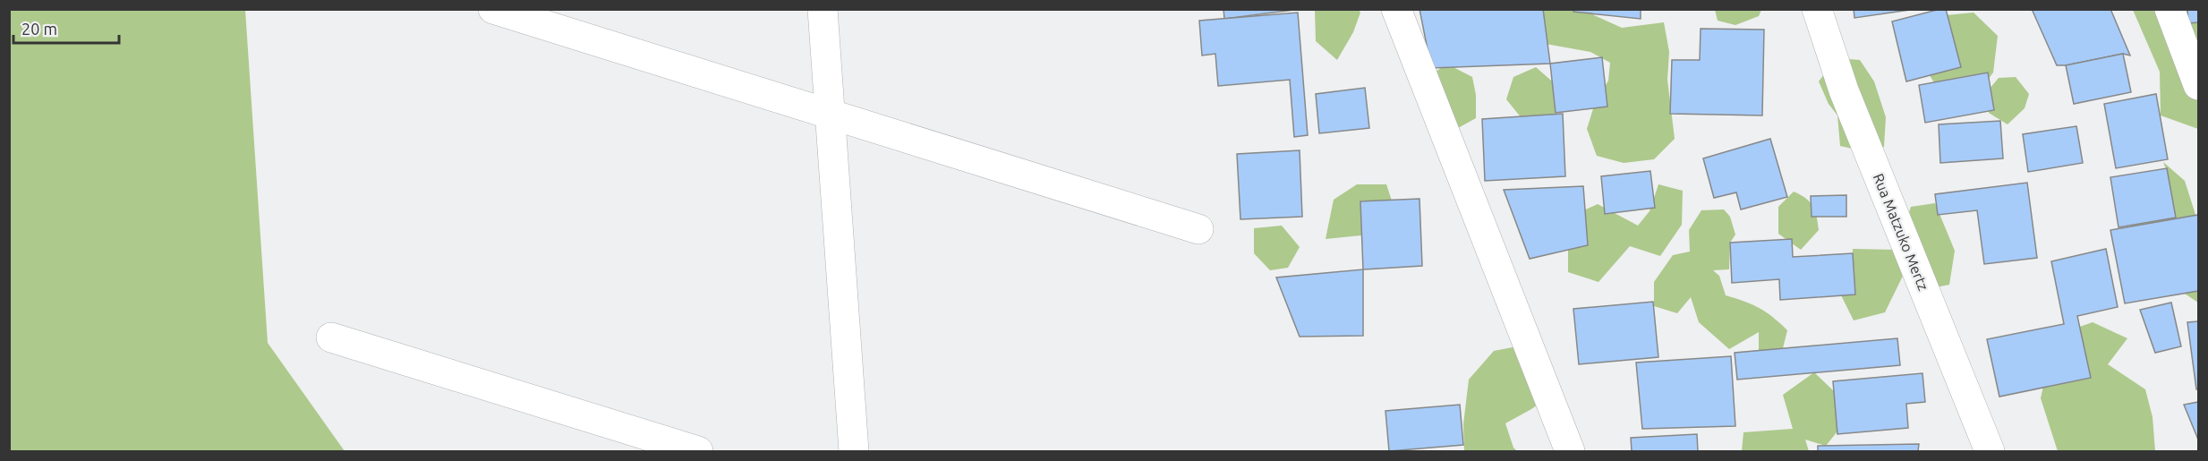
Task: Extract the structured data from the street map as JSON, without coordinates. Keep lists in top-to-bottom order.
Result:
{
  "streets": {
    "street": ["Rua Matzuko Mertz"]
  },
  "scale_bar": "20 m"
}
